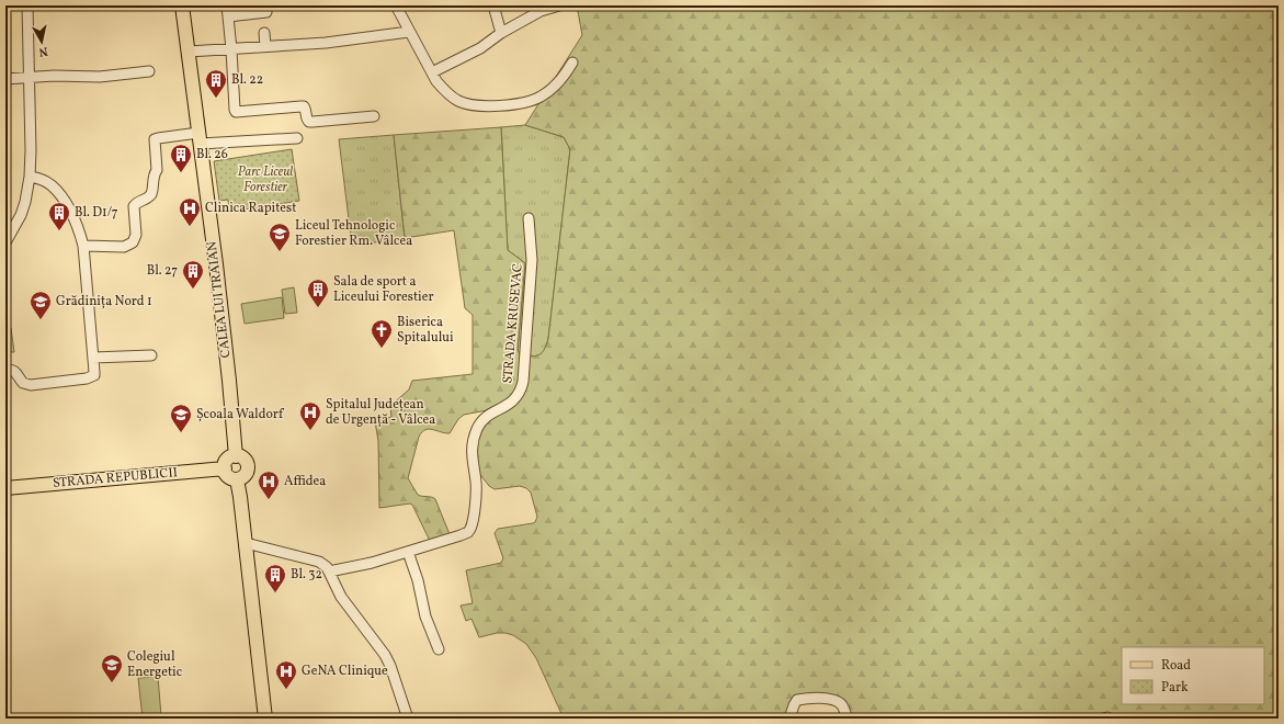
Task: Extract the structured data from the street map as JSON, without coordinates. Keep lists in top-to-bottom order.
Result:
{
  "streets": {
    "main road": ["CALEA LUI TRAIAN", "STRADA REPUBLICII"],
    "street": ["STRADA KRUSEVAC"]
  },
  "crossings": [
    ["CALEA LUI TRAIAN", "STRADA REPUBLICII"]
  ],
  "parks": ["Parc Liceul Forestier"],
  "places": {
    "building": [
      "Bl. 22",
      "Bl. 26",
      "Bl. D1/7",
      "Bl. 27",
      "Sala de sport a Liceului Forestier",
      "Bl. 32"
    ],
    "hospital": [
      "Clinica Rapitest",
      "Spitalul Județean de Urgență - Vâlcea",
      "Affidea",
      "GeNA Clinique"
    ],
    "school or university": [
      "Liceul Tehnologic Forestier Rm. Vâlcea",
      "Grădinița Nord 1",
      "Școala Waldorf",
      "Colegiul Energetic"
    ],
    "church": ["Biserica Spitalului"]
  },
  "legend": ["Road", "Park"],
  "north": "bottom"
}
